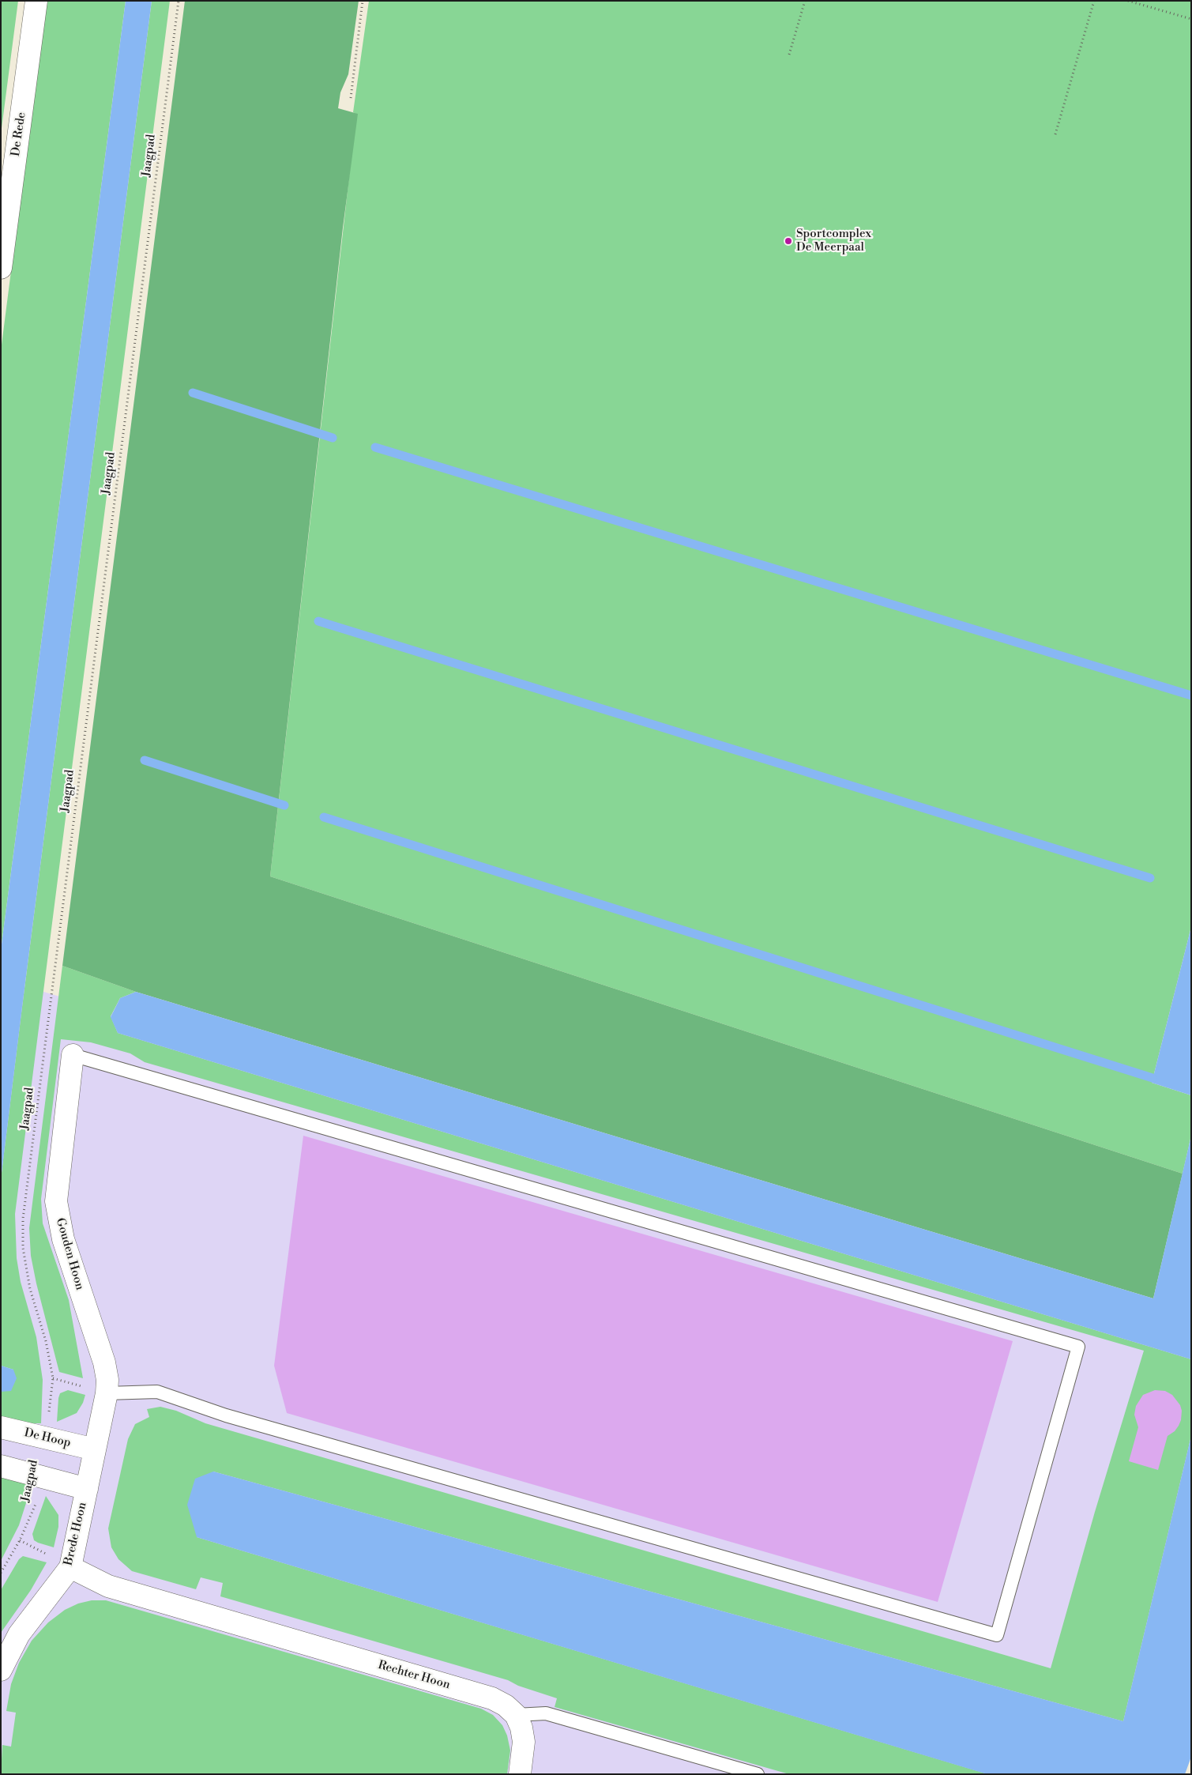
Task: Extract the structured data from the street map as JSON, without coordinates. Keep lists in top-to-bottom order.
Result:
{
  "streets": {
    "street": [
      "De Rede",
      "Gouden Hoon",
      "De Hoop",
      "Brede Hoon",
      "Rechter Hoon"
    ],
    "path": ["Jaagpad"]
  },
  "crossings": [
    ["Jaagpad", "De Hoop"],
    ["Gouden Hoon", "De Hoop"],
    ["Gouden Hoon", "Brede Hoon"],
    ["De Hoop", "Brede Hoon"],
    ["Brede Hoon", "Rechter Hoon"]
  ],
  "places": ["Sportcomplex De Meerpaal"]
}
